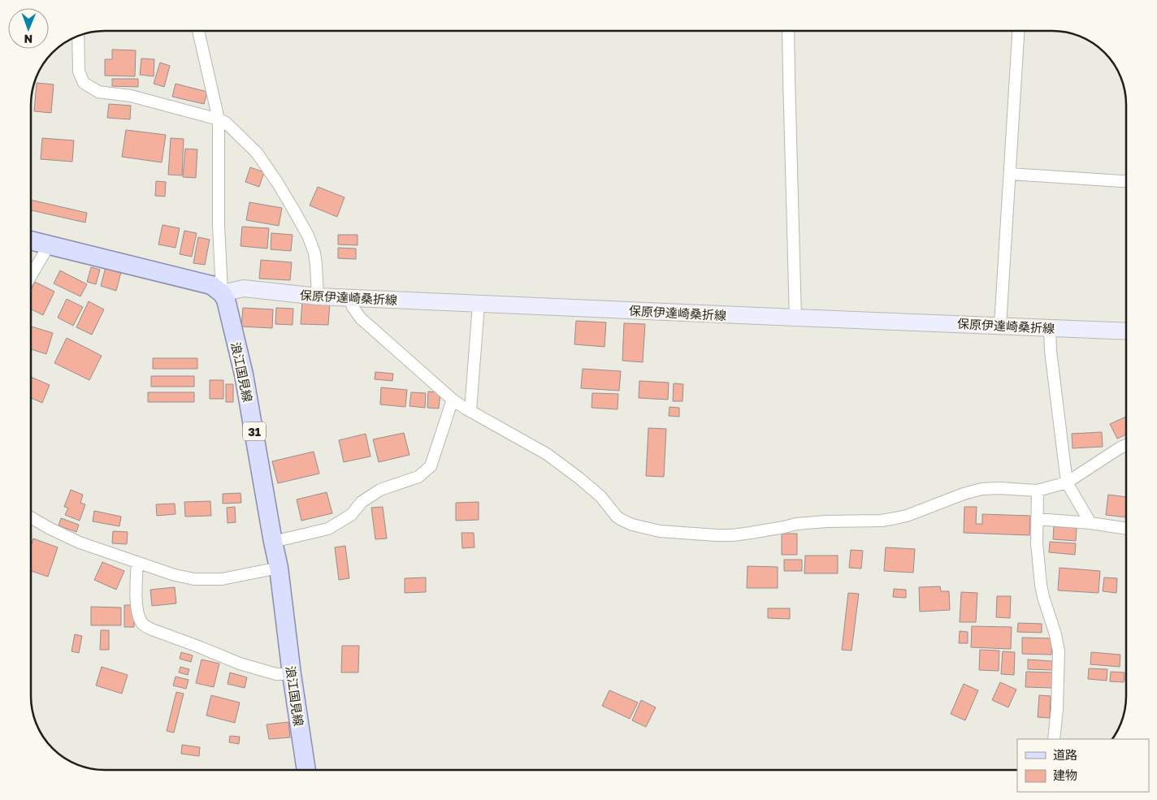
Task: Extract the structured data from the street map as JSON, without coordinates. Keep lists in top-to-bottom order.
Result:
{
  "streets": {
    "main road": ["保原伊達崎桑折線", "浪江国見線", "31"]
  },
  "crossings": [
    ["保原伊達崎桑折線", "浪江国見線"]
  ],
  "legend": ["道路", "建物"],
  "north": "bottom"
}
